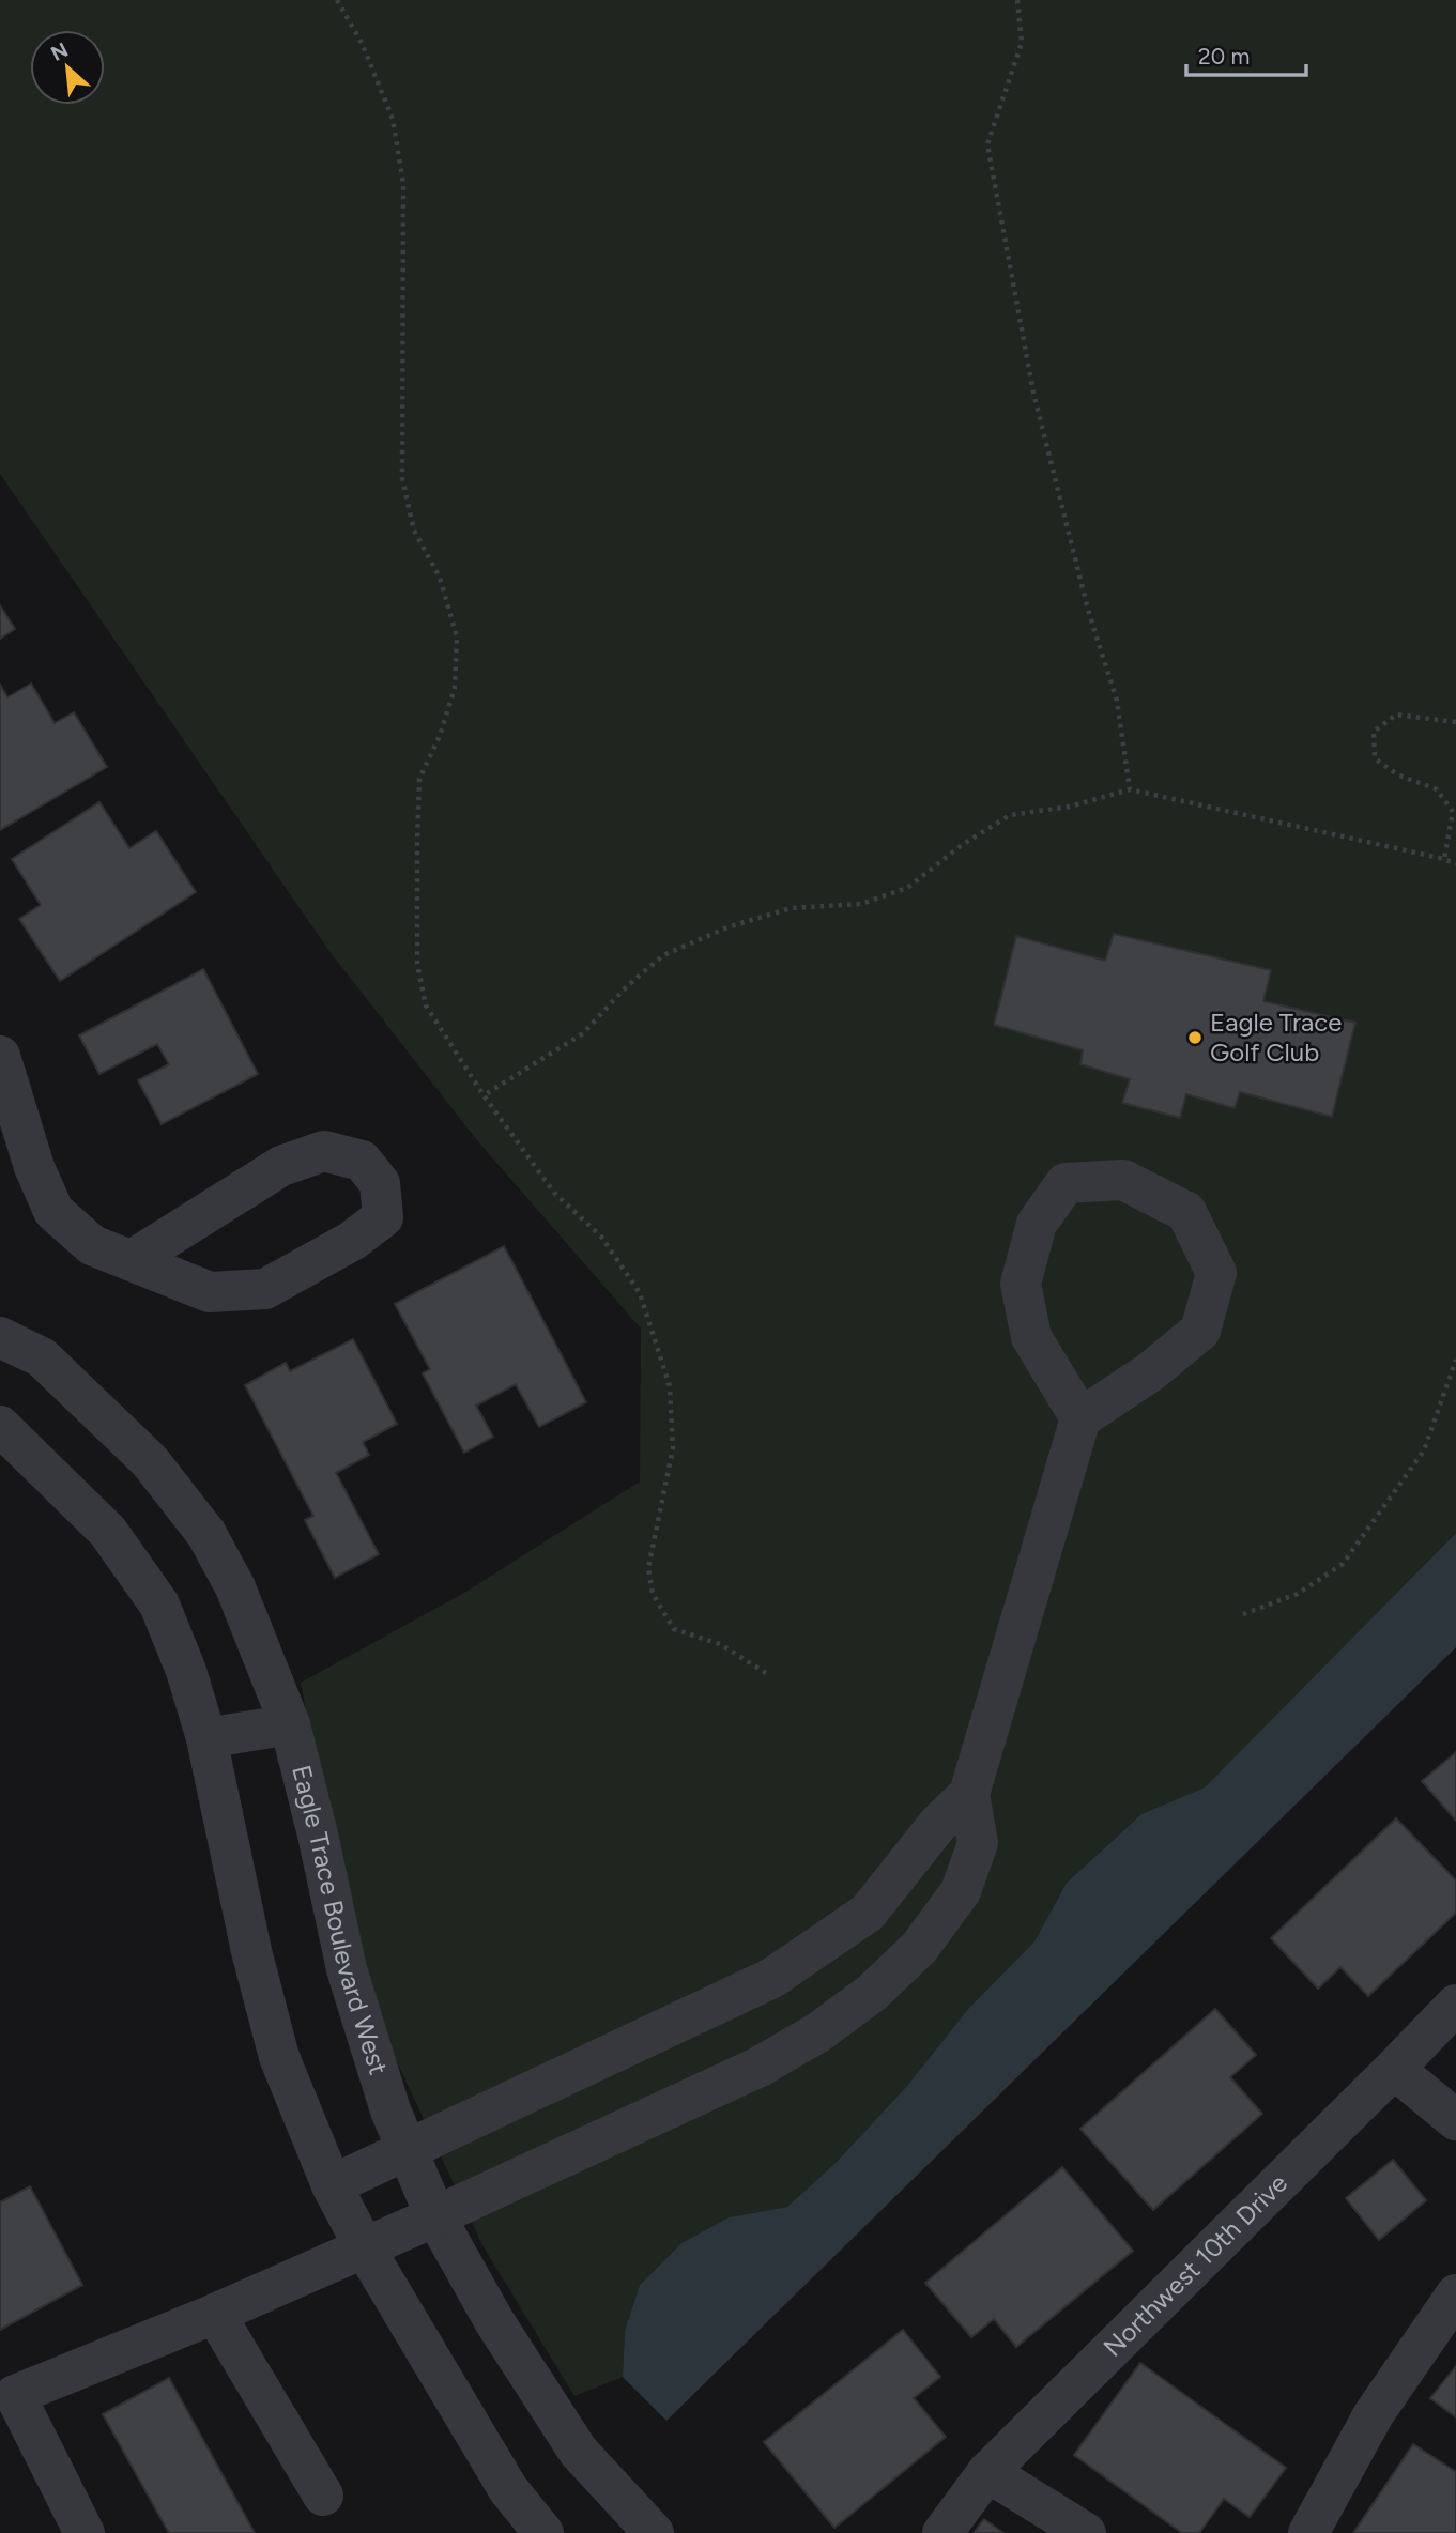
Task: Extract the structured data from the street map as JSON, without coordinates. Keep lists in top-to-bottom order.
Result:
{
  "streets": {
    "street": ["Eagle Trace Boulevard West", "Northwest 10th Drive"]
  },
  "places": ["Eagle Trace Golf Club"],
  "scale_bar": "20 m",
  "north": "top left"
}
